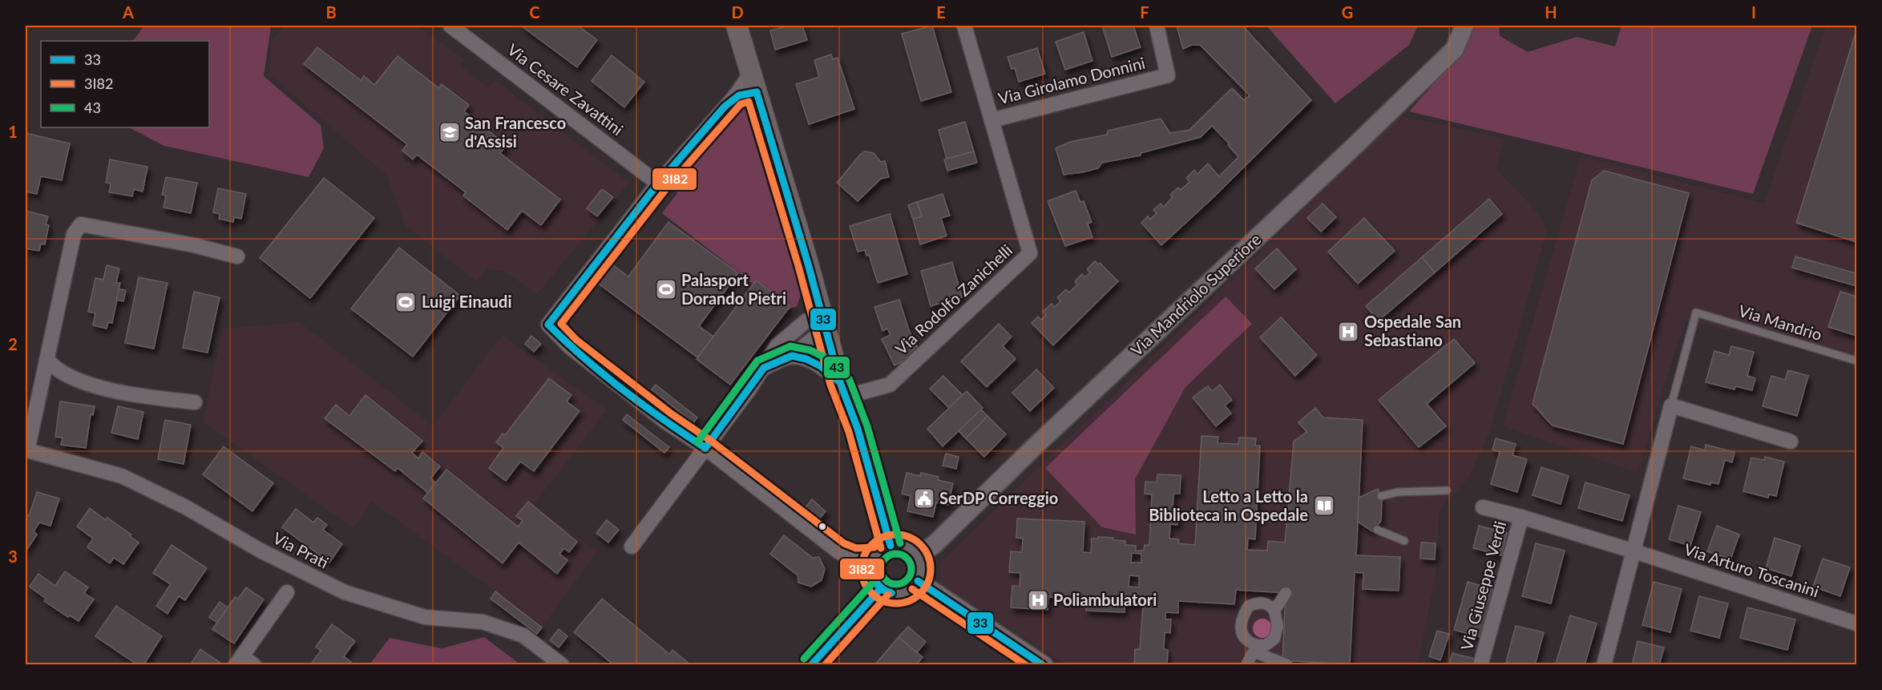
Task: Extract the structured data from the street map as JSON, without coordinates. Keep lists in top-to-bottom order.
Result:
{
  "streets": {
    "street": [
      "Via Girolamo Donnini",
      "Via Cesare Zavattini",
      "Via Mandriolo Superiore",
      "Via Rodolfo Zanichelli",
      "Via Prati",
      "Via Arturo Toscanini",
      "Via Giuseppe Verdi"
    ],
    "lane": ["Via Mandrio"]
  },
  "crossings": [
    ["Via Girolamo Donnini", "Via Rodolfo Zanichelli"],
    ["Via Arturo Toscanini", "Via Giuseppe Verdi"]
  ],
  "places": {
    "school or university": ["San Francesco d'Assisi"],
    "sports": ["Palasport Dorando Pietri", "Luigi Einaudi"],
    "hospital": ["Ospedale San Sebastiano", "Poliambulatori"],
    "public building": ["SerDP Correggio"],
    "library": ["Letto a Letto la Biblioteca in Ospedale"]
  },
  "lines": ["transit line 33", "transit line 3I82", "transit line 43"],
  "legend": ["33", "3I82", "43"],
  "grid": {
    "columns": [
      "A",
      "B",
      "C",
      "D",
      "E",
      "F",
      "G",
      "H",
      "I"
    ],
    "rows": ["1", "2", "3"]
  }
}
